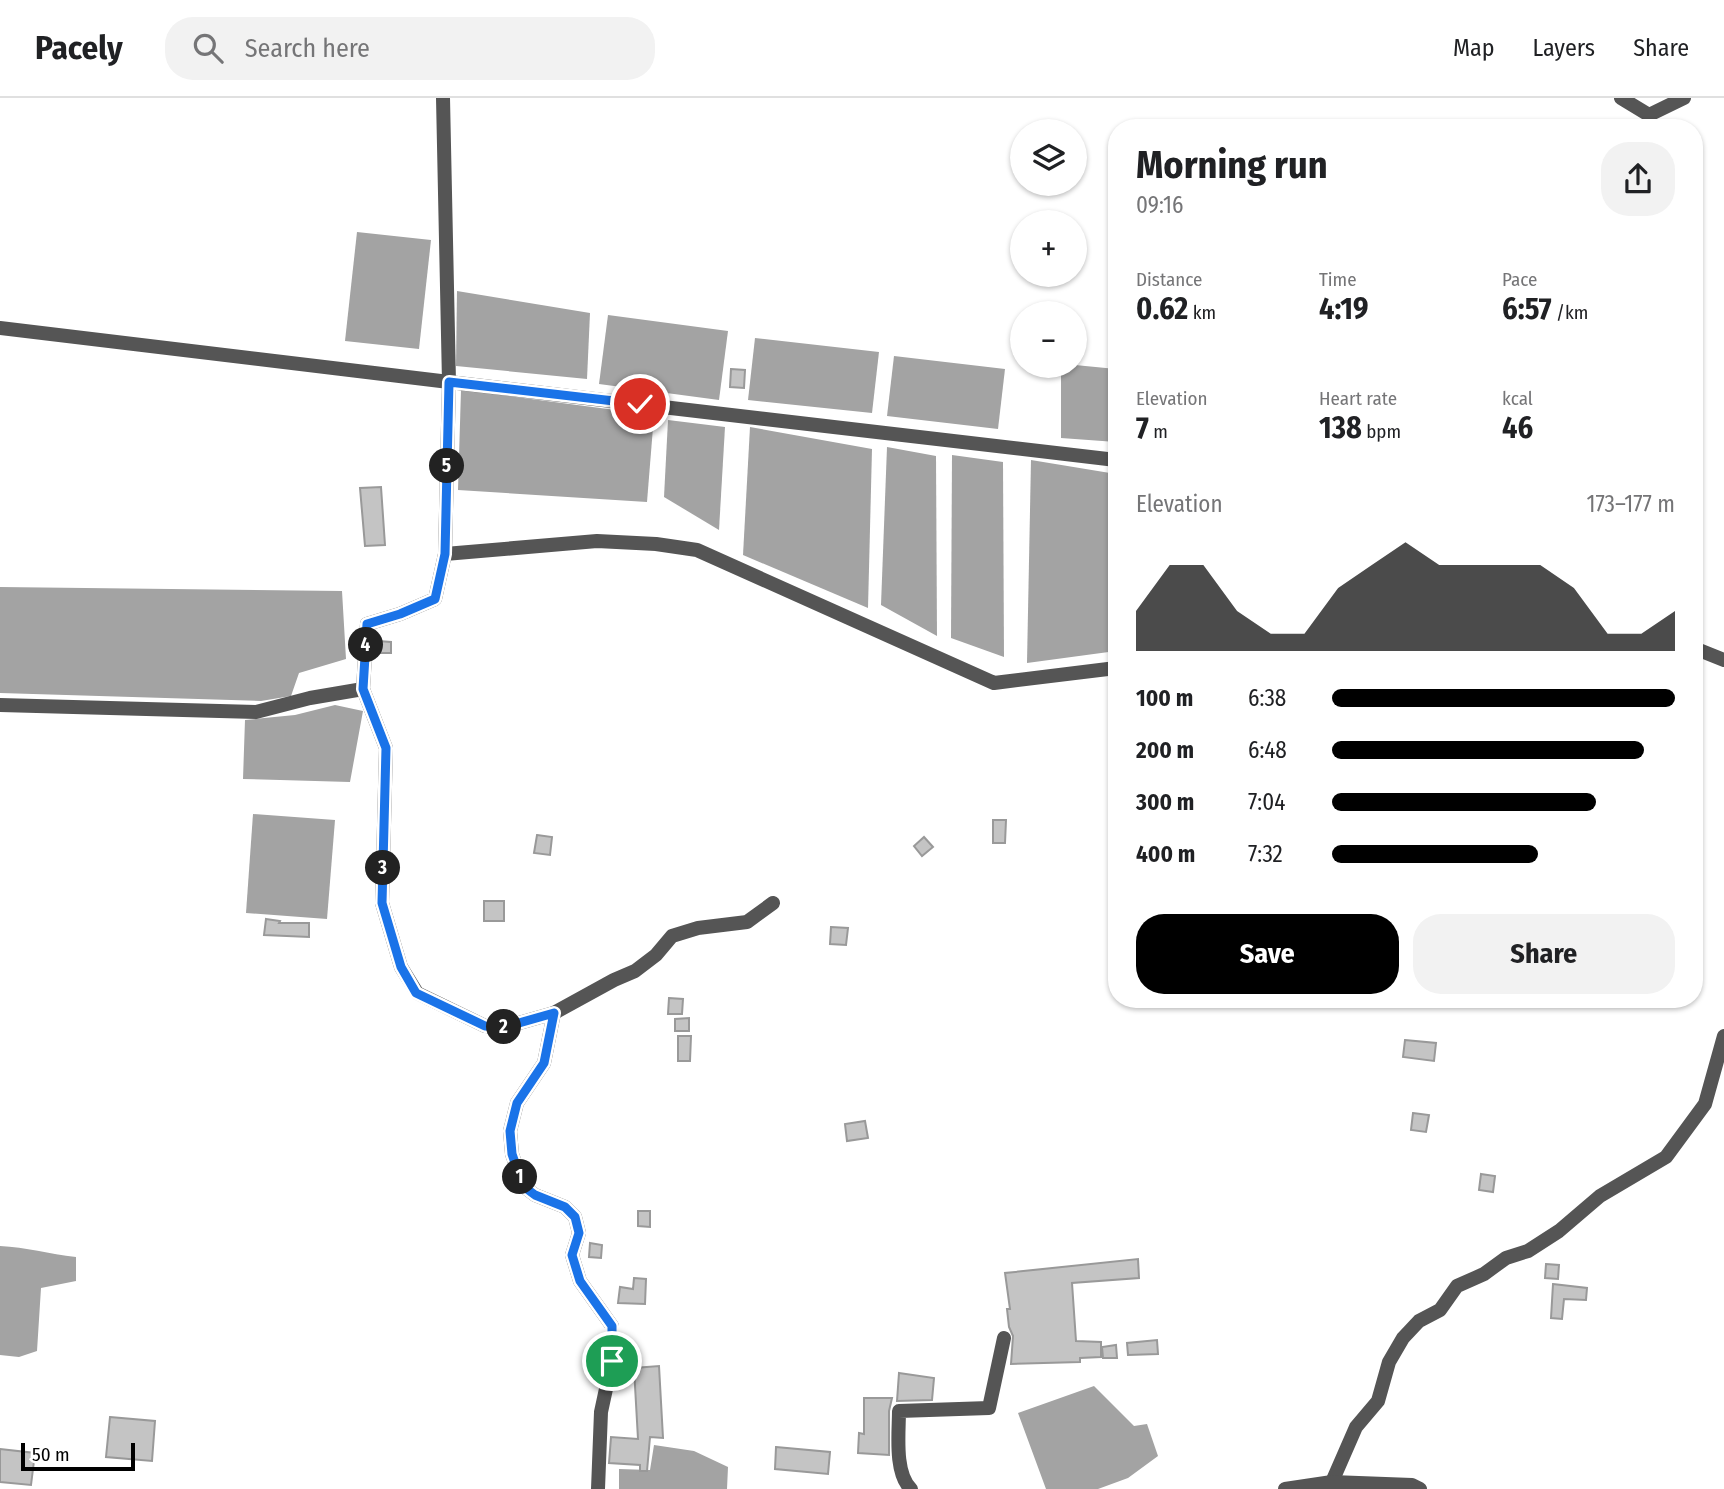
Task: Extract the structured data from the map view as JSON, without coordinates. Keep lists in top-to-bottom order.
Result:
{
  "scale_bar": "50 m",
  "page": {
    "header": "Pacely",
    "search": "Search here",
    "nav": ["Map", "Layers", "Share"],
    "map_buttons": ["+", "−"],
    "heading": ["Morning run", "09:16"],
    "stats": [
      ["Distance", "0.62 km"],
      ["Time", "4:19"],
      ["Pace", "6:57 /km"],
      ["Elevation", "7 m"],
      ["Heart rate", "138 bpm"],
      ["kcal", "46"]
    ],
    "pins": [
      "5",
      "4",
      "3",
      "2",
      "1"
    ],
    "chart": ["Elevation", "173–177 m"],
    "list": [
      {
        "name": "100 m",
        "note": "6:38"
      },
      {
        "name": "200 m",
        "note": "6:48"
      },
      {
        "name": "300 m",
        "note": "7:04"
      },
      {
        "name": "400 m",
        "note": "7:32"
      }
    ],
    "buttons": ["Save", "Share"],
    "scale": "50 m"
  }
}
